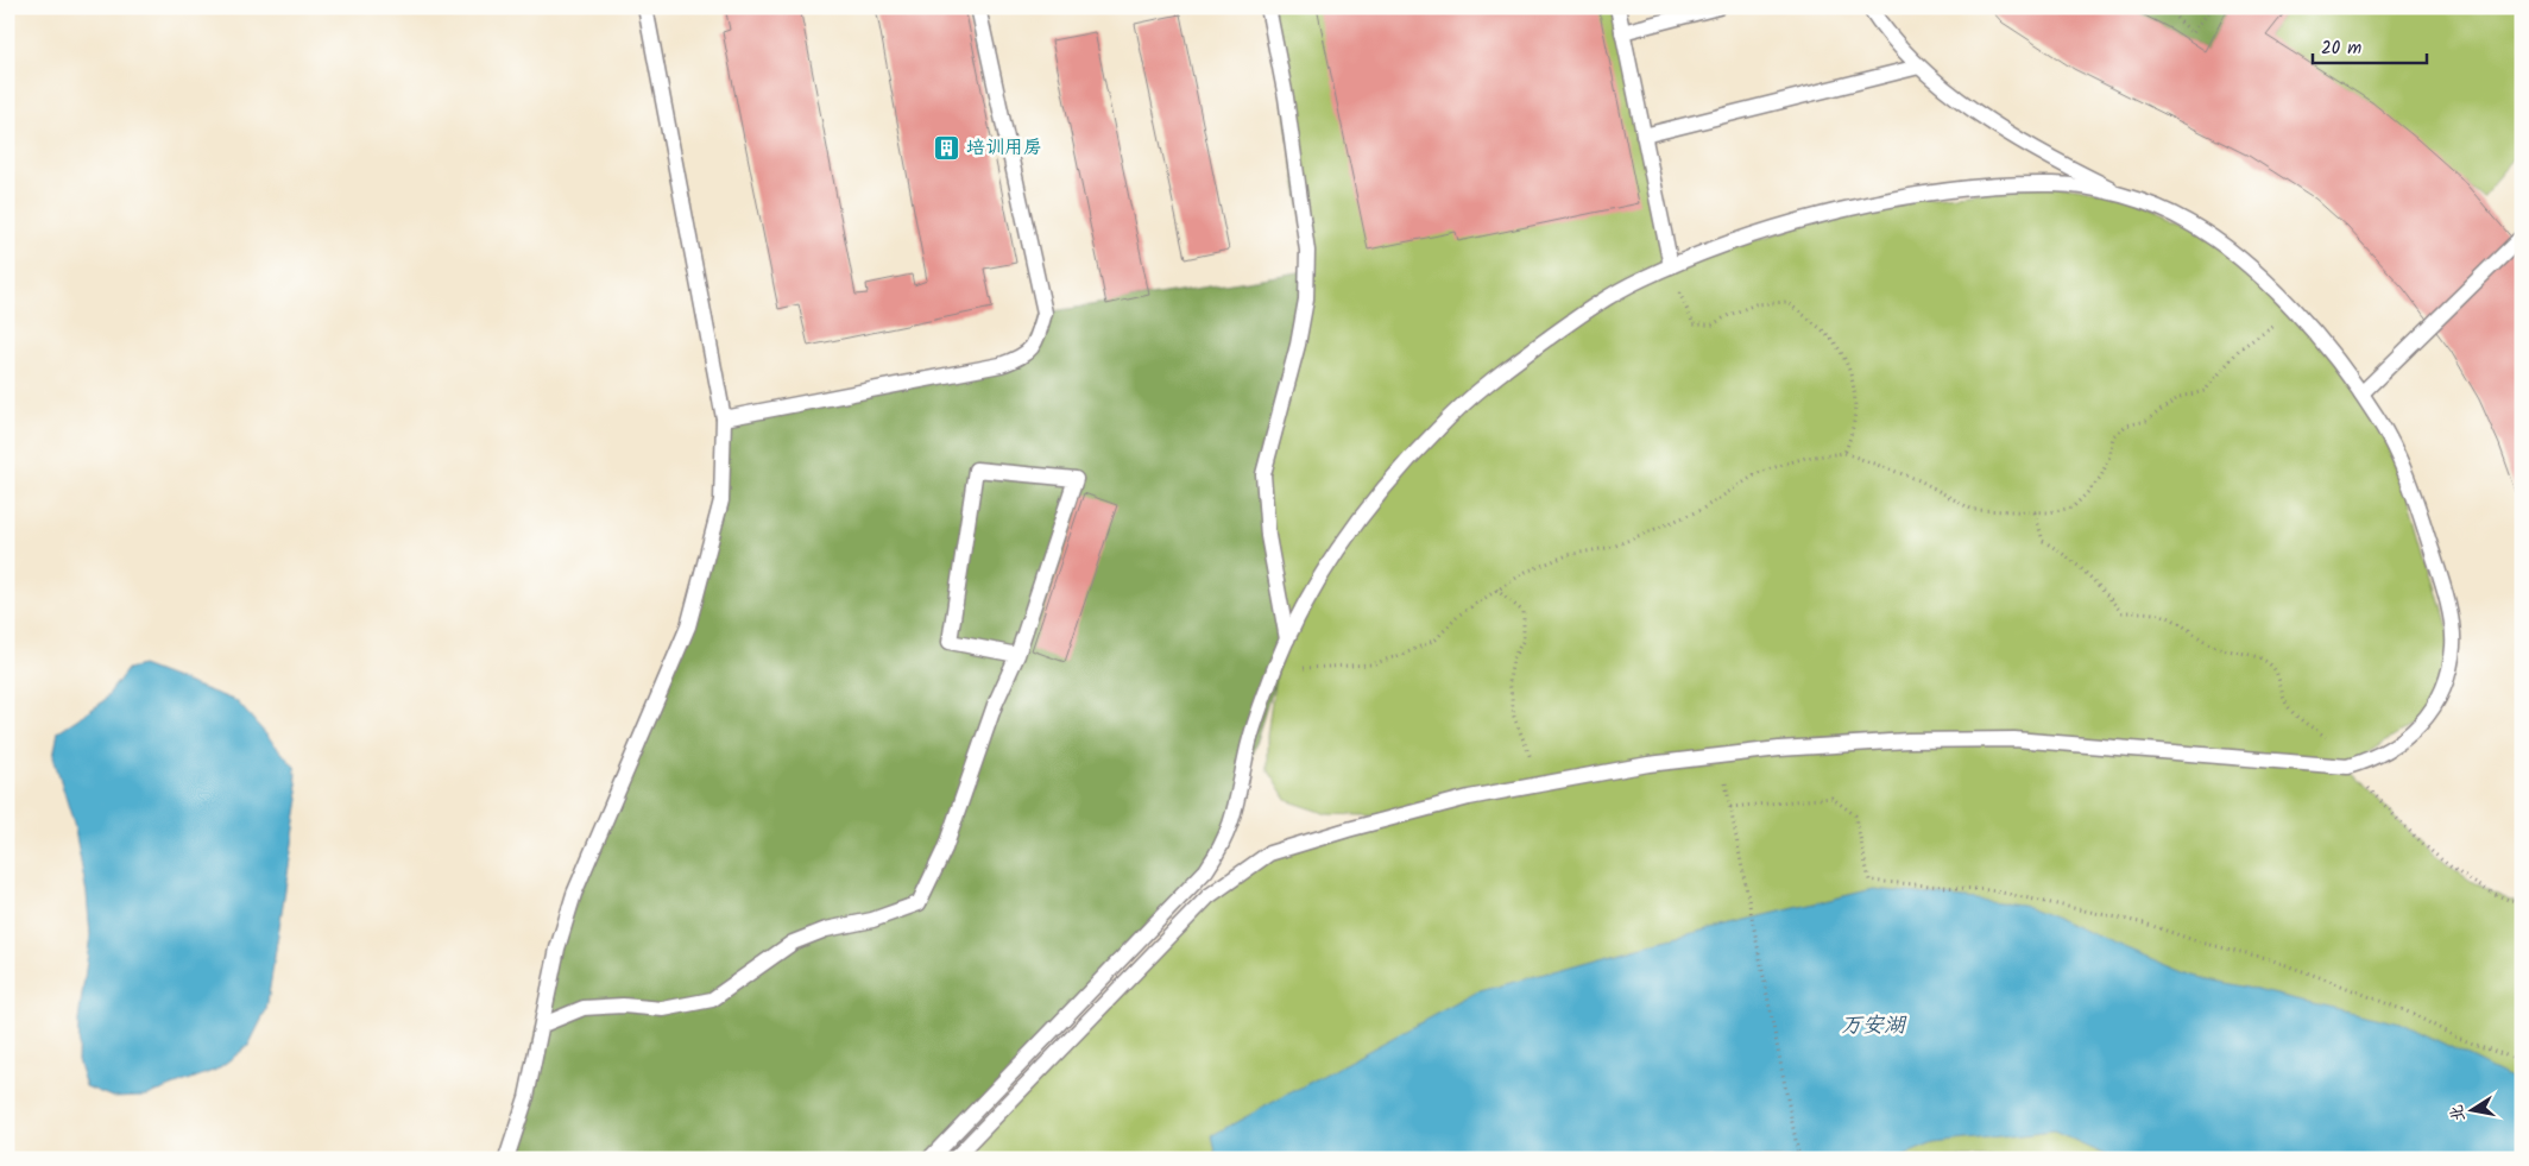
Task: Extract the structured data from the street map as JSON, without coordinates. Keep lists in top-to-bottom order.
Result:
{
  "water": ["万安湖"],
  "places": {
    "building": ["培训用房"]
  },
  "scale_bar": "20 m",
  "north": "left"
}
